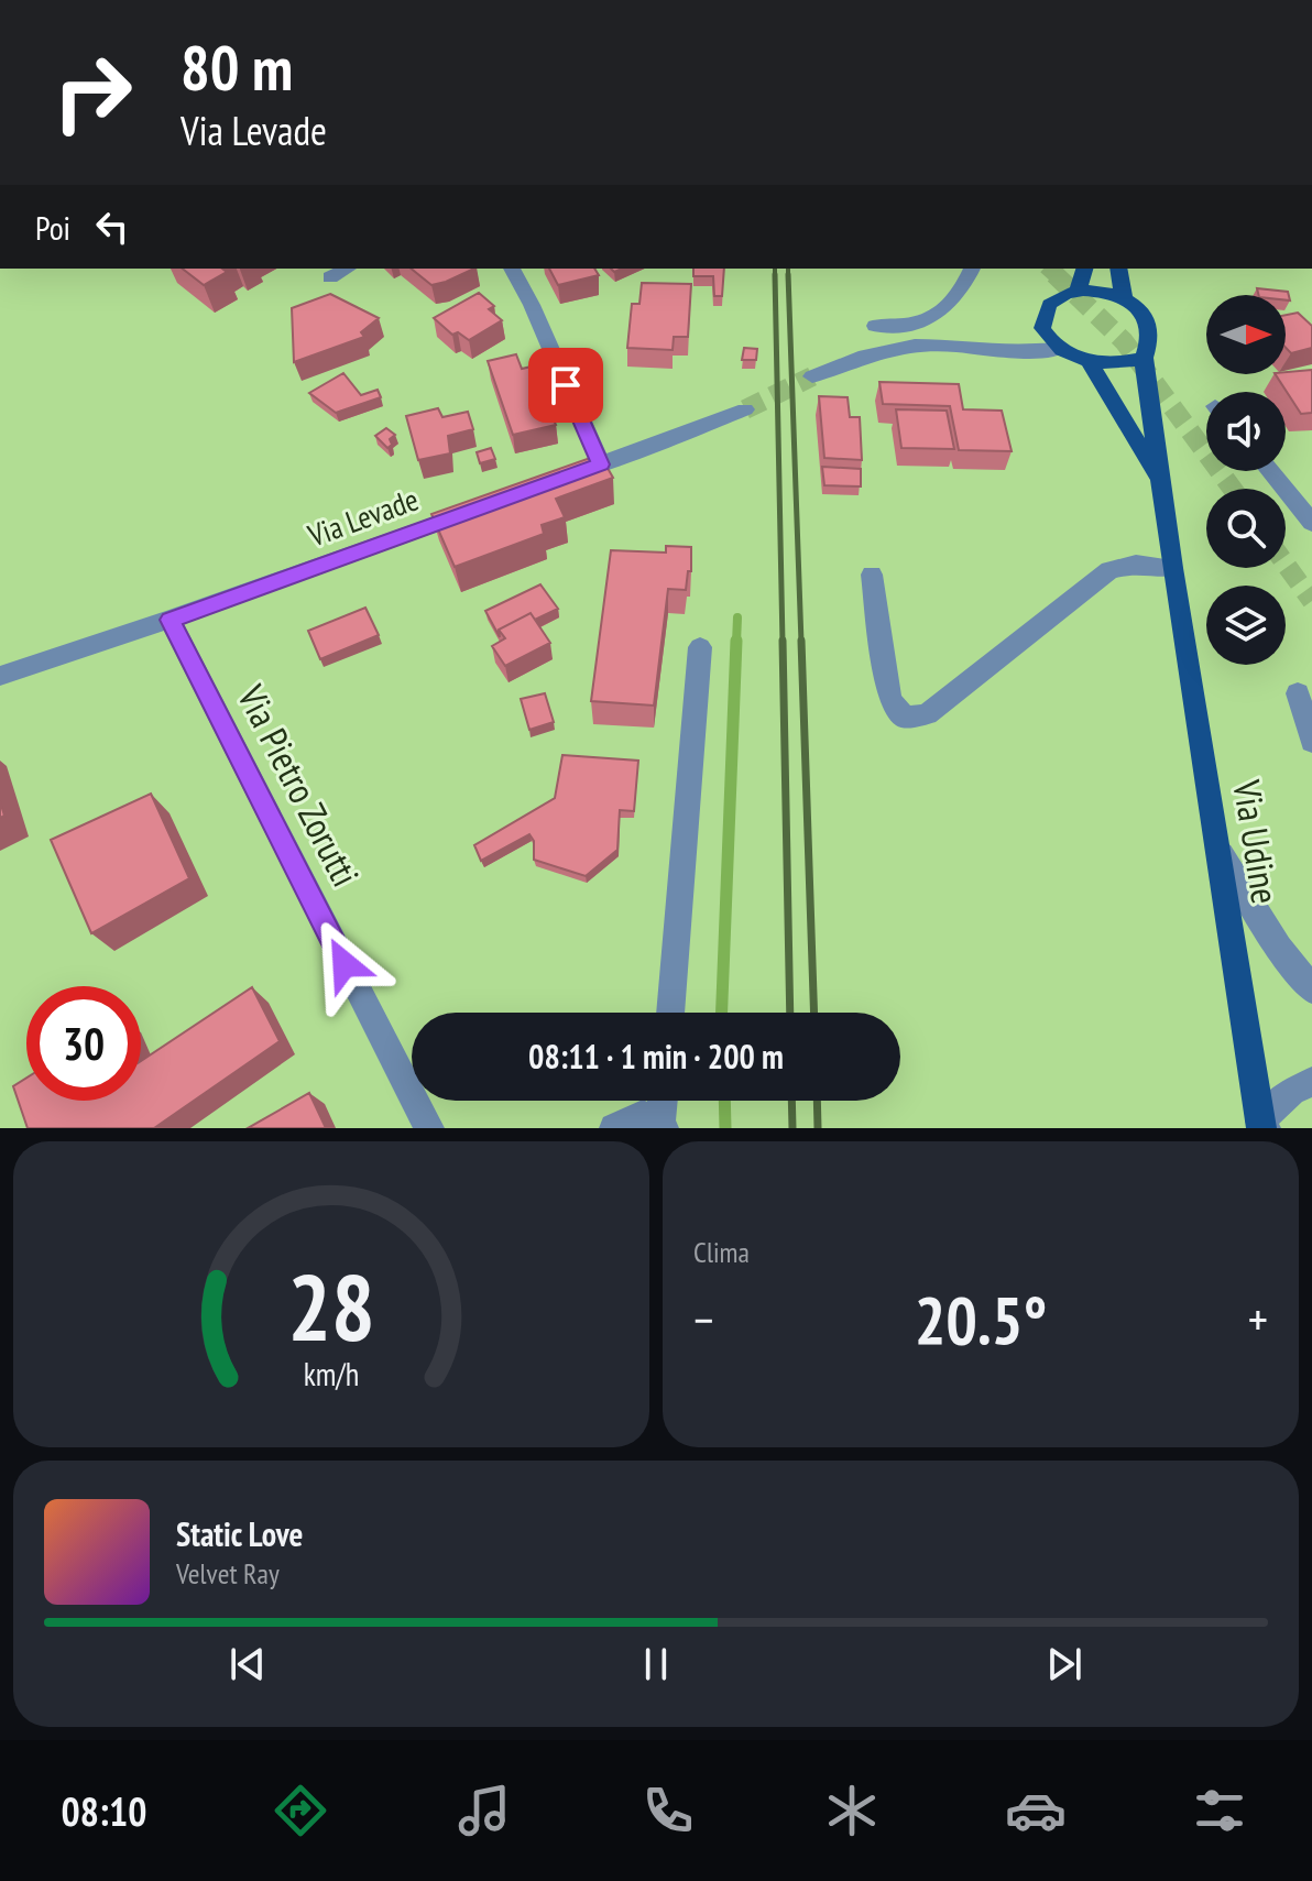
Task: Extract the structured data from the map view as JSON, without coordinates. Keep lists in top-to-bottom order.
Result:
{
  "streets": {
    "main road": ["Via Udine"],
    "street": ["Via Levade", "Via Pietro Zorutti"]
  },
  "crossings": [
    ["Via Levade", "Via Pietro Zorutti"]
  ],
  "north": "right",
  "page": {
    "turn": ["80 m", "Via Levade"],
    "then": "Poi",
    "limit": "30",
    "trip": "08:11 · 1 min · 200 m",
    "tile": "Clima",
    "heat": ["−", "20.5°", "+"],
    "song": ["Static Love", "Velvet Ray"],
    "tabs": "08:10",
    "gauge": ["28", "km/h"]
  }
}
